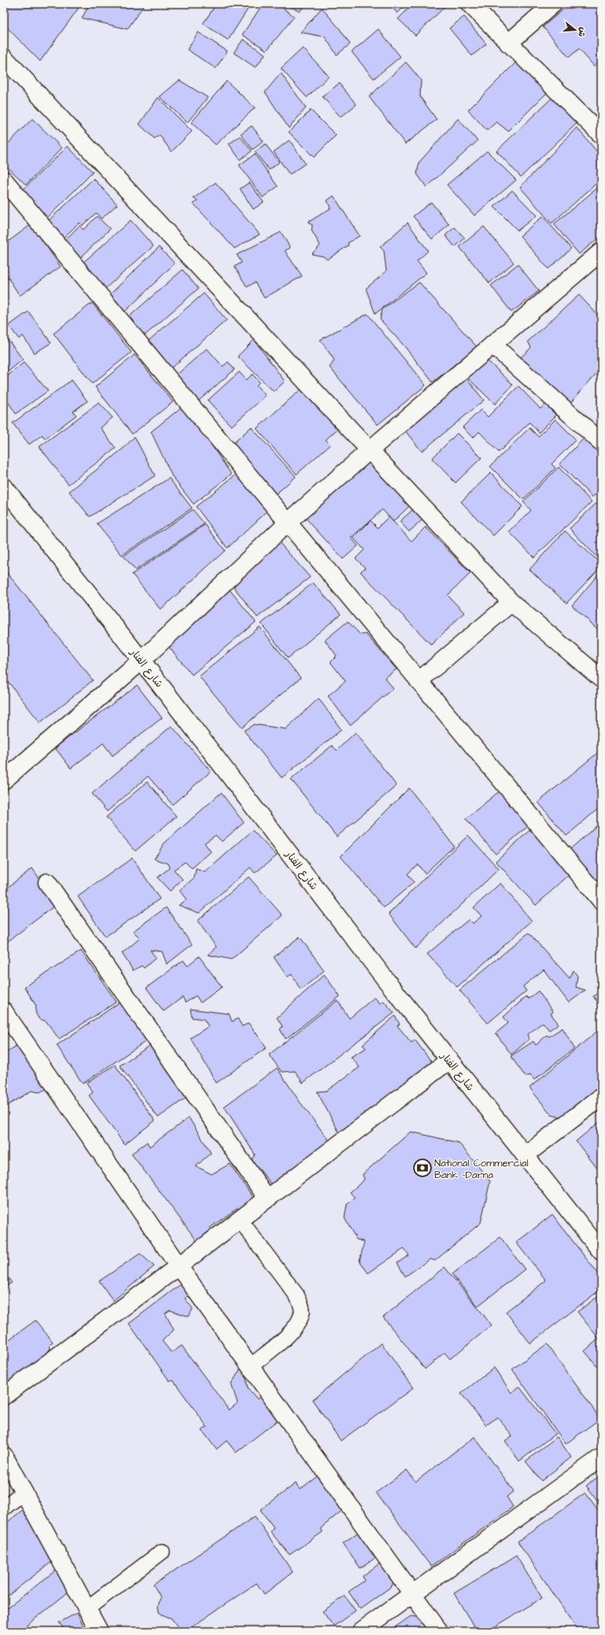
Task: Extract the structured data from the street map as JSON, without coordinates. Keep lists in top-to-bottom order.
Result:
{
  "streets": {
    "street": ["شارع الفنار"]
  },
  "places": {
    "bank": ["National Commercial Bank -Darna"]
  },
  "north": "right"
}
